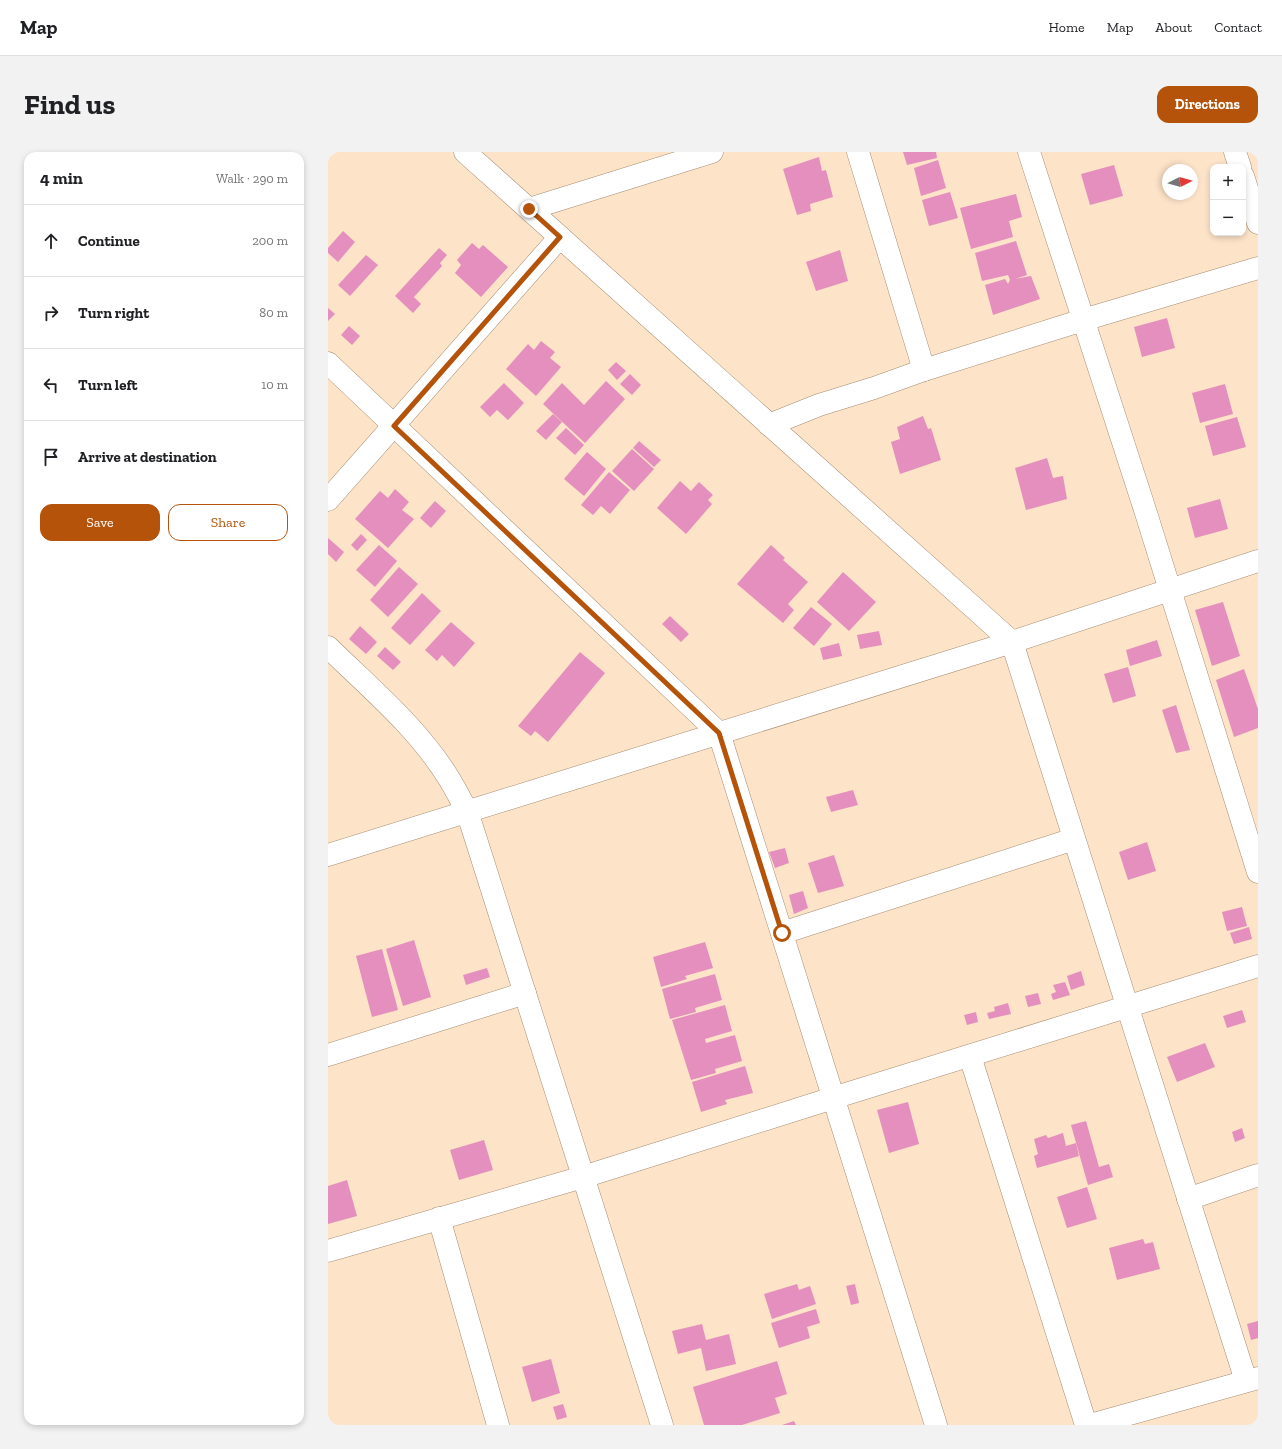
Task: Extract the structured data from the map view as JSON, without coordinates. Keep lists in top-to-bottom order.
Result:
{
  "north": "right",
  "page": {
    "header": "Map",
    "nav": [
      "Home",
      "Map",
      "About",
      "Contact"
    ],
    "buttons": [
      "Directions",
      ["Save", "Share"]
    ],
    "title": "Find us",
    "heading": ["4 min", "Walk · 290 m"],
    "map_buttons": ["+", "−"],
    "list": [
      ["Continue", "200 m"],
      ["Turn right", "80 m"],
      ["Turn left", "10 m"],
      "Arrive at destination"
    ]
  }
}
